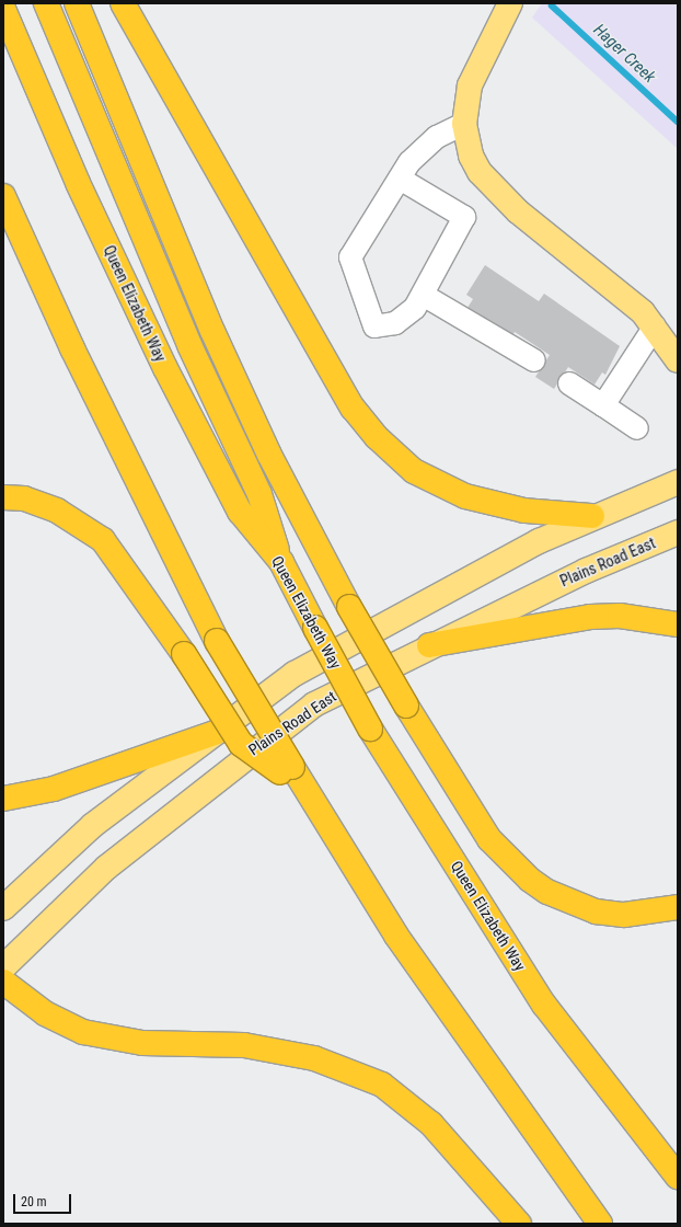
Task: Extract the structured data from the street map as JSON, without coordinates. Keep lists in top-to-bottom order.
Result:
{
  "streets": {
    "highway": ["Queen Elizabeth Way"],
    "main road": ["Plains Road East"]
  },
  "water": ["Hager Creek"],
  "scale_bar": "20 m"
}
